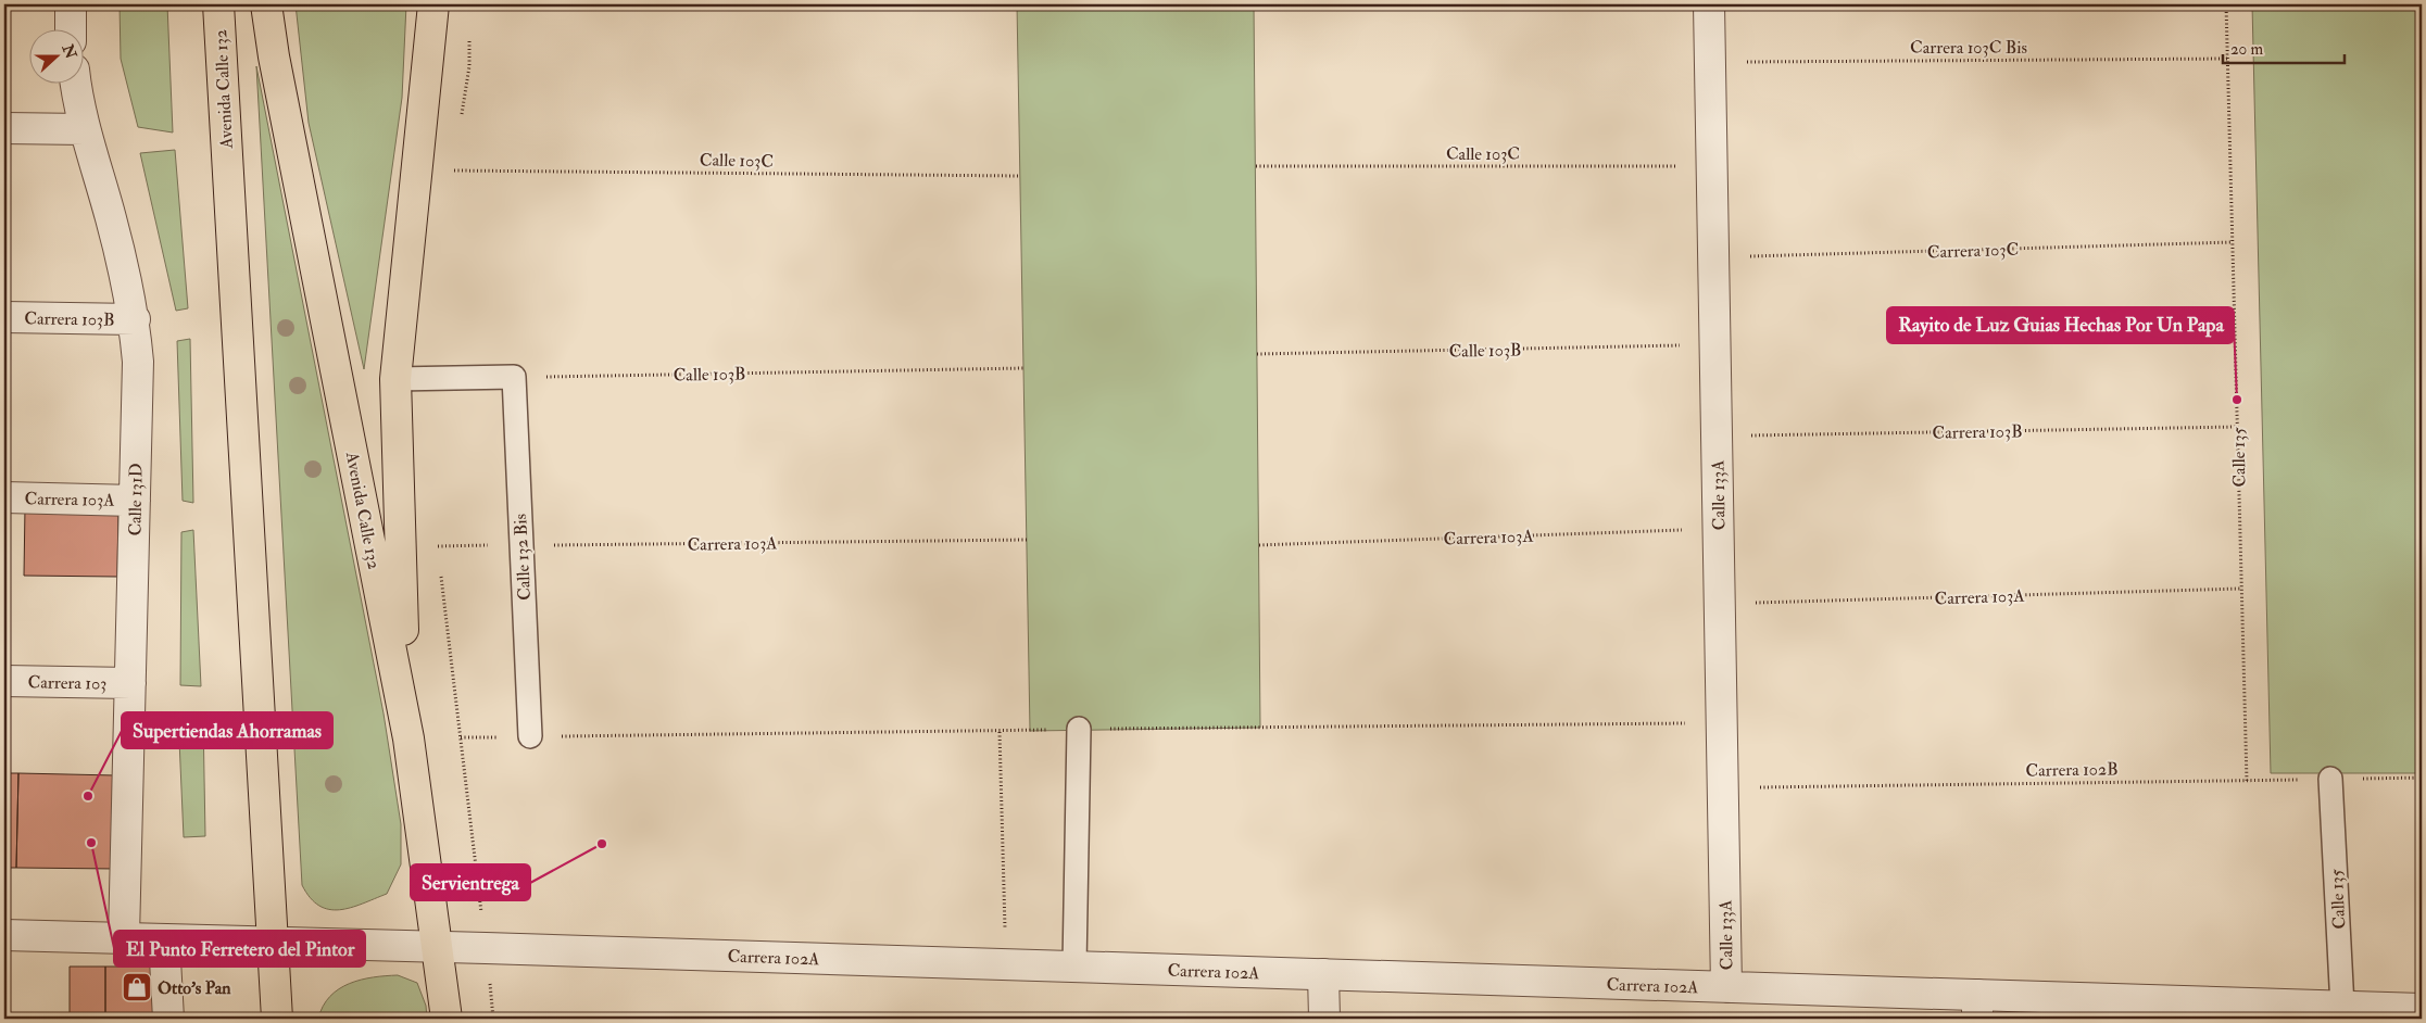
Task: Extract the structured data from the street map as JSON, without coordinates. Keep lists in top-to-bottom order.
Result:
{
  "streets": {
    "main road": ["Avenida Calle 132"],
    "street": [
      "Carrera 103B",
      "Calle 133A",
      "Carrera 103A",
      "Calle 131D",
      "Carrera 103",
      "Carrera 102A"
    ],
    "lane": ["Calle 135", "Calle 132 Bis"],
    "path": [
      "Carrera 103C Bis",
      "Calle 103C",
      "Carrera 103C",
      "Calle 103B",
      "Carrera 102B"
    ]
  },
  "crossings": [
    ["Carrera 103C Bis", "Calle 135"],
    ["Carrera 103C Bis", "Calle 133A"],
    ["Avenida Calle 132", "Carrera 102A"],
    ["Calle 103C", "Calle 133A"],
    ["Carrera 103C", "Calle 135"],
    ["Carrera 103C", "Calle 133A"],
    ["Carrera 103B", "Calle 135"],
    ["Carrera 103B", "Calle 133A"],
    ["Carrera 103B", "Calle 131D"],
    ["Calle 103B", "Calle 133A"],
    ["Calle 103B", "Calle 132 Bis"],
    ["Calle 135", "Carrera 103A"],
    ["Calle 135", "Carrera 102B"],
    ["Calle 135", "Carrera 102A"],
    ["Calle 133A", "Carrera 103A"],
    ["Calle 133A", "Carrera 102B"],
    ["Calle 133A", "Carrera 102A"],
    ["Carrera 103A", "Calle 131D"],
    ["Carrera 103A", "Calle 132 Bis"],
    ["Calle 131D", "Carrera 103"],
    ["Calle 131D", "Carrera 102A"]
  ],
  "places": {
    "other": [
      "Rayito de Luz Guias Hechas Por Un Papa",
      "Supertiendas Ahorramas",
      "El Punto Ferretero del Pintor",
      "Servientrega"
    ],
    "shop": ["Otto's Pan"]
  },
  "scale_bar": "20 m",
  "north": "right"
}
